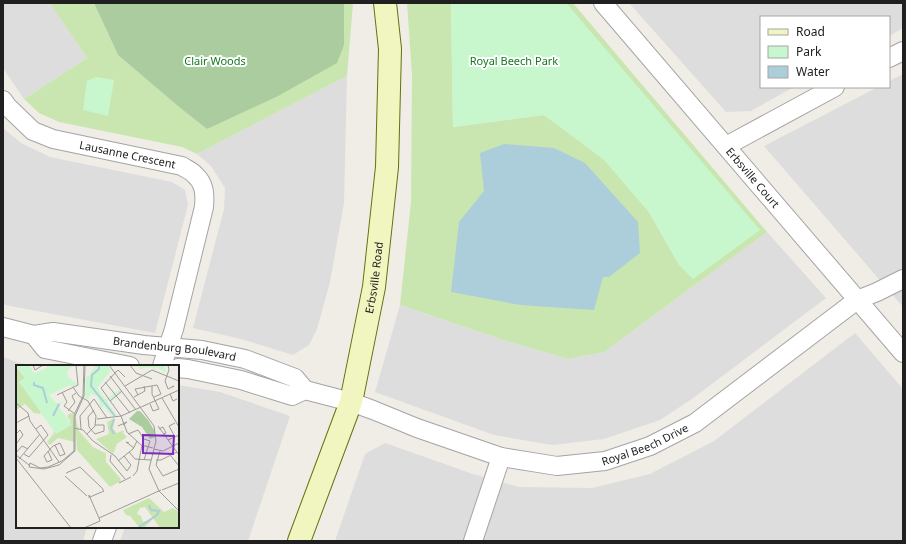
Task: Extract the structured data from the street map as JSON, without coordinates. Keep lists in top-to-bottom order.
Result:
{
  "streets": {
    "main road": ["Erbsville Road"],
    "street": [
      "Lausanne Crescent",
      "Erbsville Court",
      "Brandenburg Boulevard",
      "Royal Beech Drive"
    ]
  },
  "crossings": [
    ["Lausanne Crescent", "Brandenburg Boulevard"],
    ["Erbsville Court", "Royal Beech Drive"],
    ["Erbsville Road", "Brandenburg Boulevard"],
    ["Erbsville Road", "Royal Beech Drive"],
    ["Brandenburg Boulevard", "Royal Beech Drive"]
  ],
  "parks": ["Clair Woods", "Royal Beech Park"],
  "legend": ["Road", "Park", "Water"]
}
